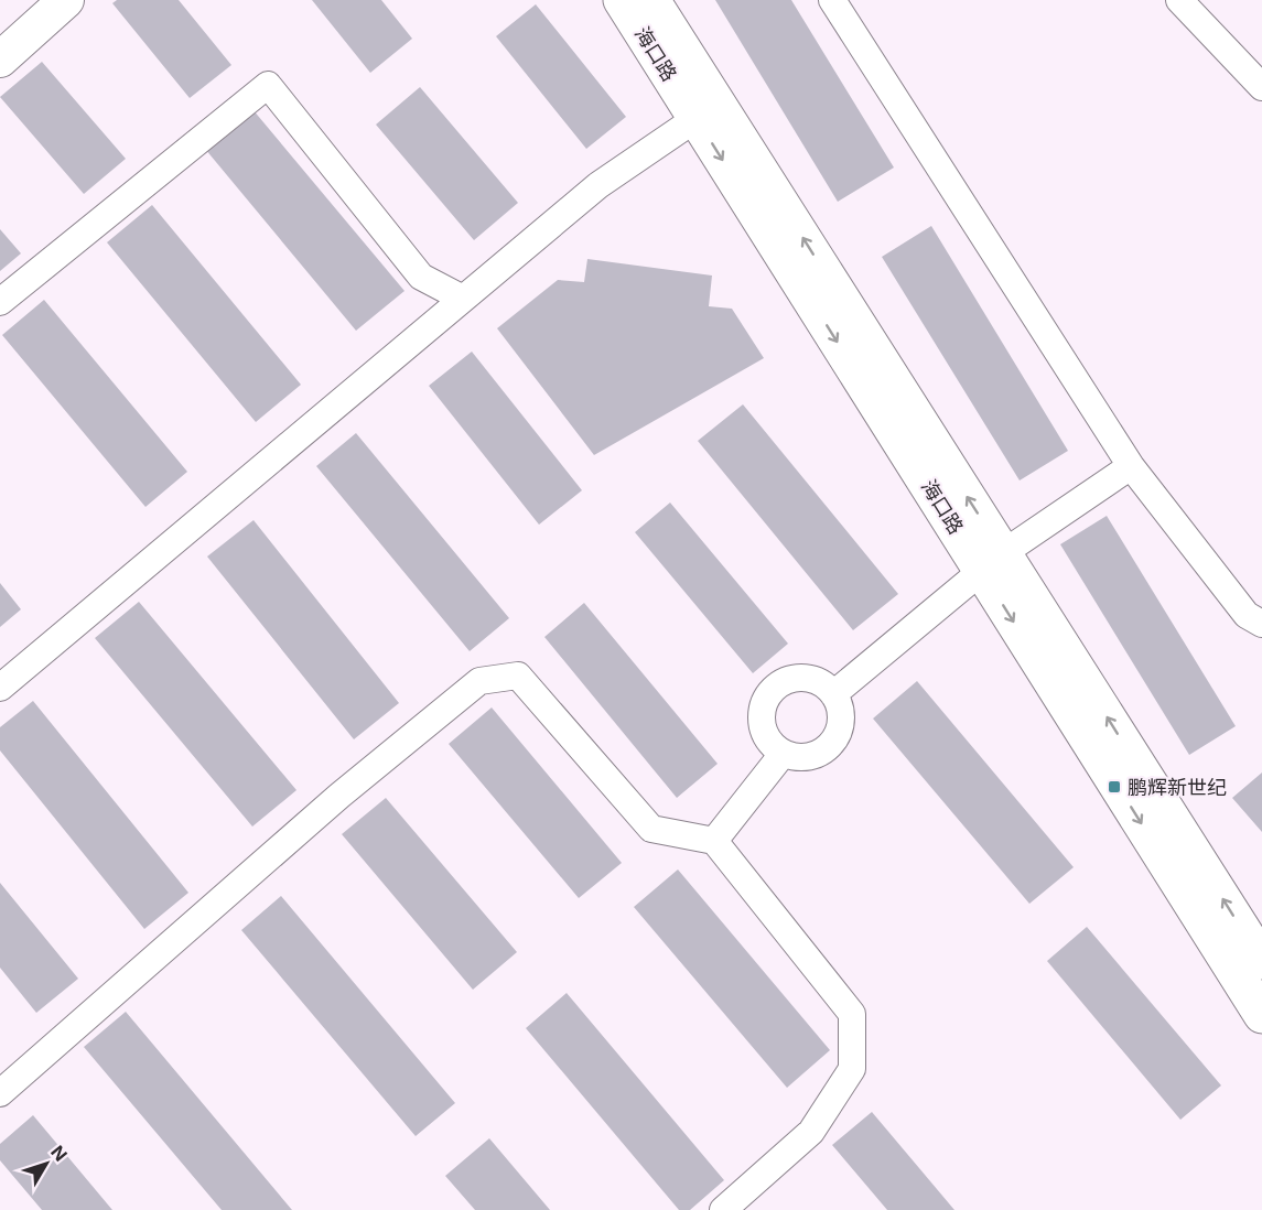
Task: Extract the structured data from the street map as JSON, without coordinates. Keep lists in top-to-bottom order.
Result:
{
  "streets": {
    "main road": ["海口路"]
  },
  "places": {
    "transit": ["鹏辉新世纪"]
  },
  "north": "top right"
}
